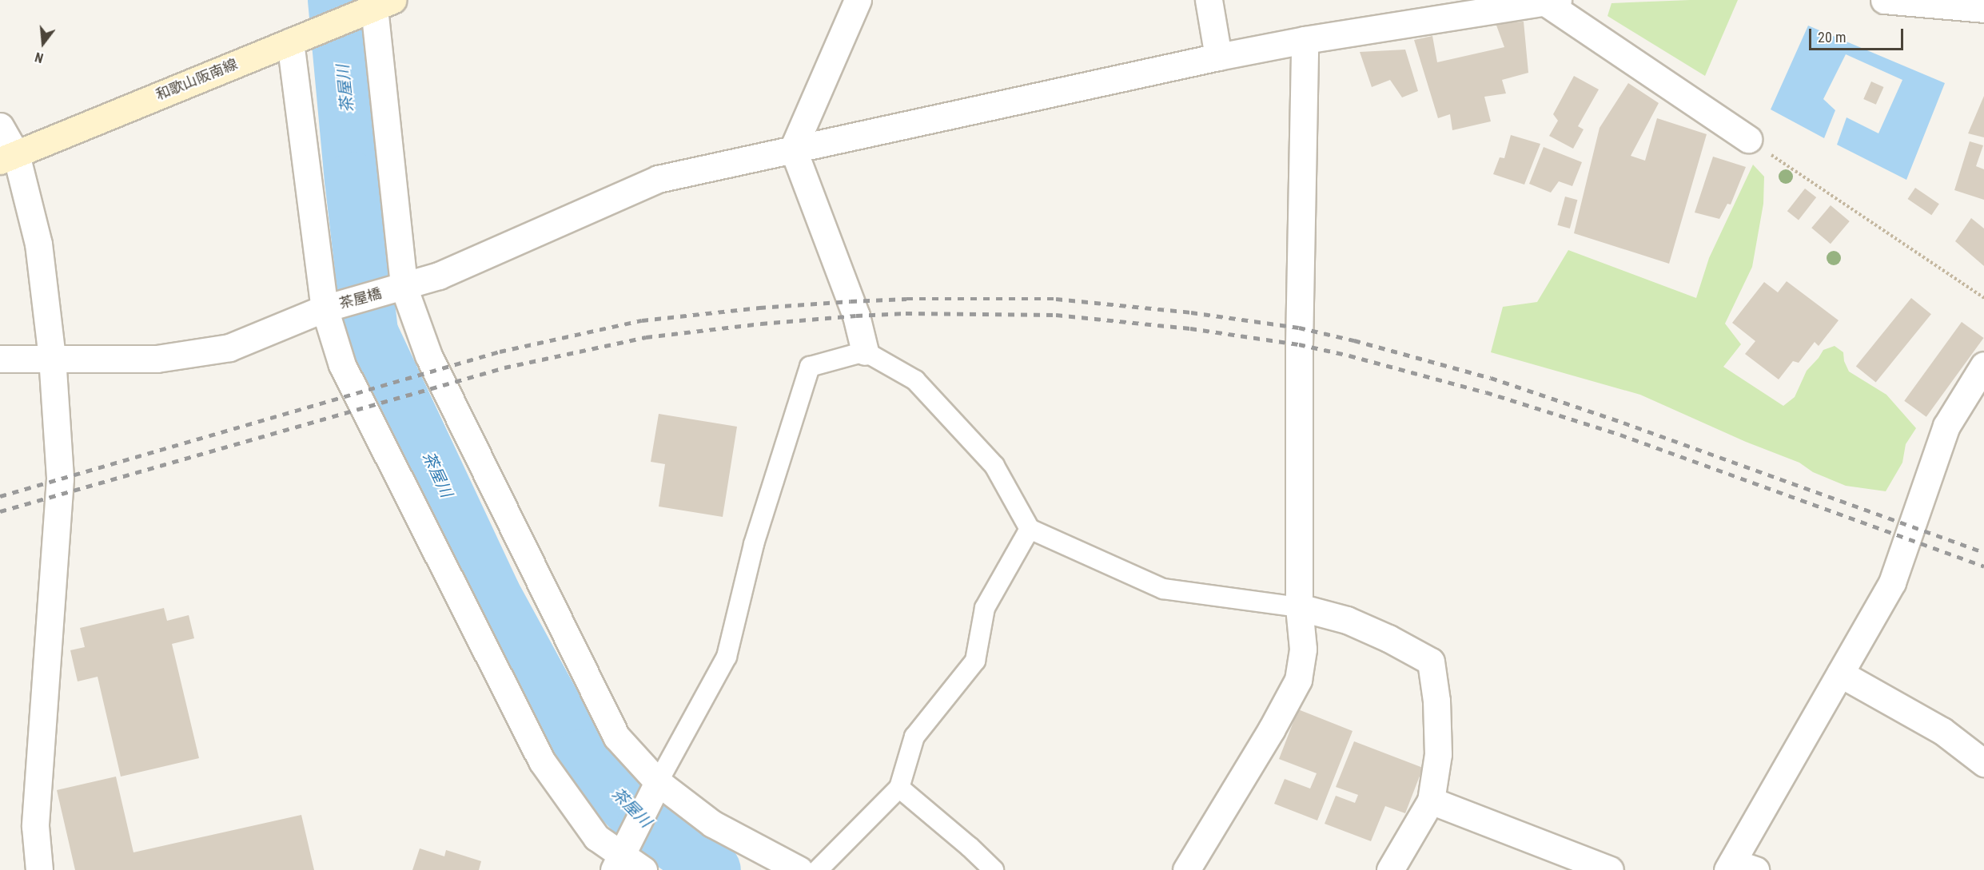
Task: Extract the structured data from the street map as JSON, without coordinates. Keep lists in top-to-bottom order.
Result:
{
  "streets": {
    "main road": ["和歌山阪南線"],
    "street": ["茶屋橋"]
  },
  "water": ["茶屋川"],
  "scale_bar": "20 m",
  "north": "bottom"
}
